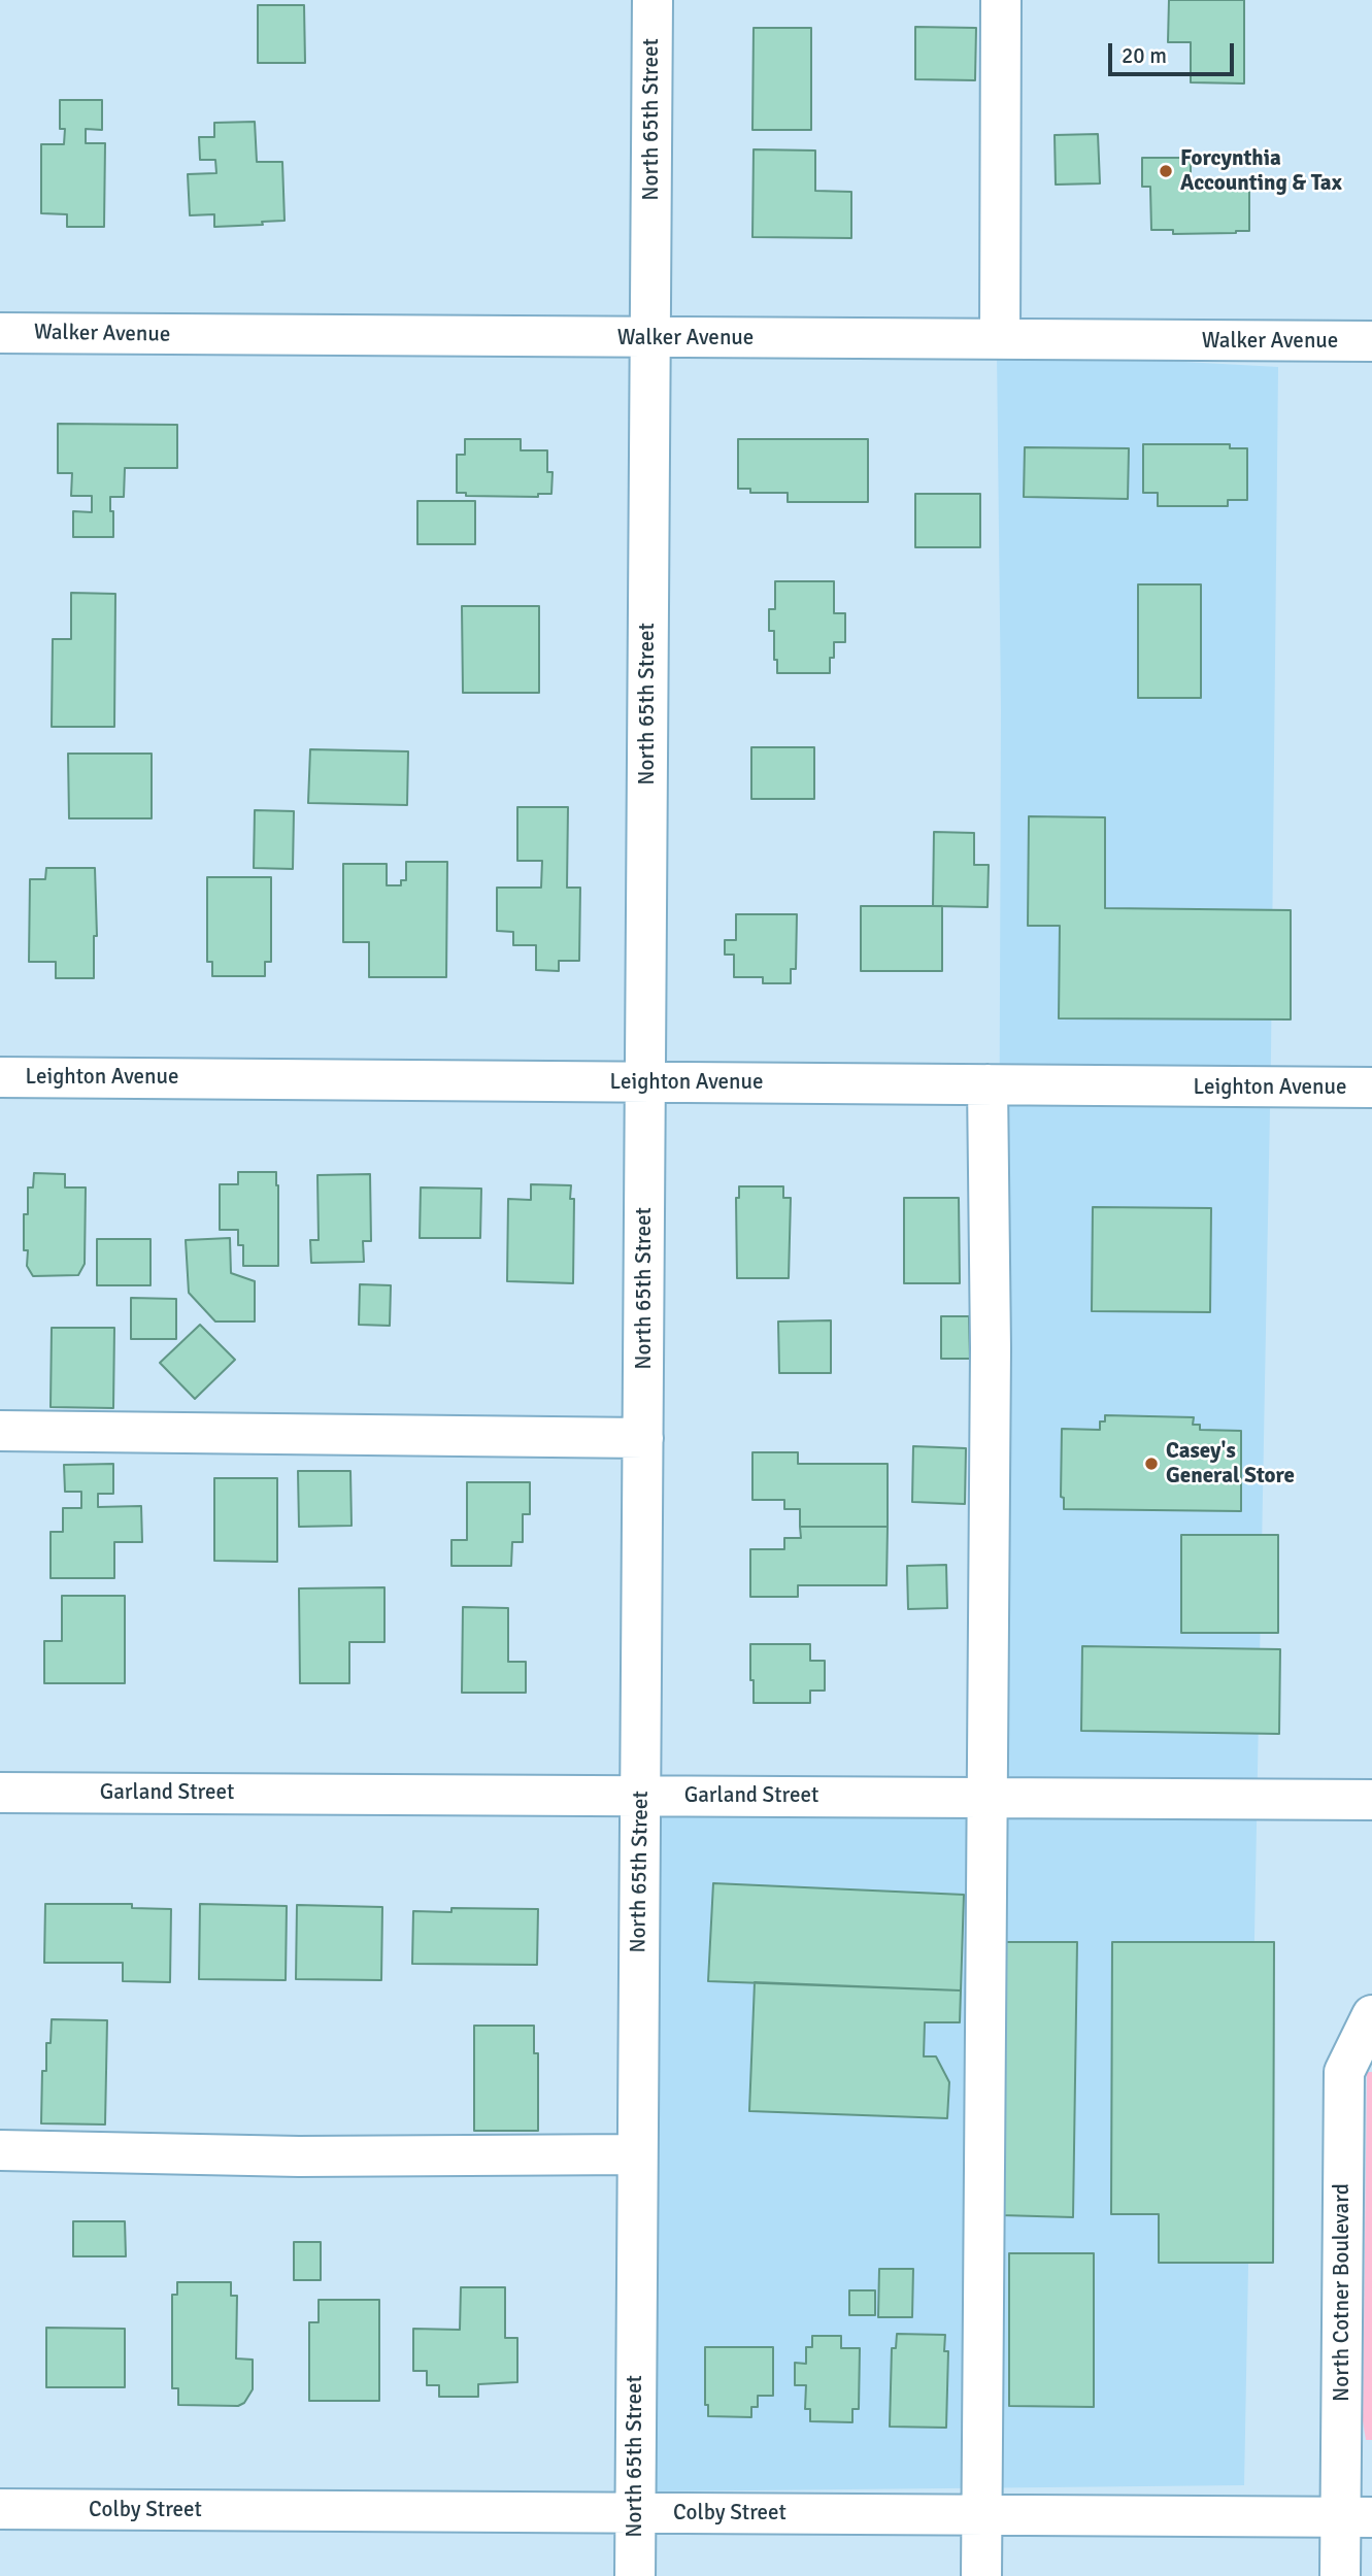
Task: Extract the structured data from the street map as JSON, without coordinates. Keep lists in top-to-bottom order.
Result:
{
  "streets": {
    "street": [
      "North 65th Street",
      "Walker Avenue",
      "Leighton Avenue",
      "Garland Street",
      "North Cotner Boulevard",
      "Colby Street"
    ]
  },
  "crossings": [
    ["North 65th Street", "Walker Avenue"],
    ["North 65th Street", "Leighton Avenue"],
    ["North 65th Street", "Garland Street"],
    ["North 65th Street", "Colby Street"],
    ["North Cotner Boulevard", "Colby Street"]
  ],
  "places": ["Forcynthia Accounting & Tax", "Casey's General Store"],
  "scale_bar": "20 m"
}
